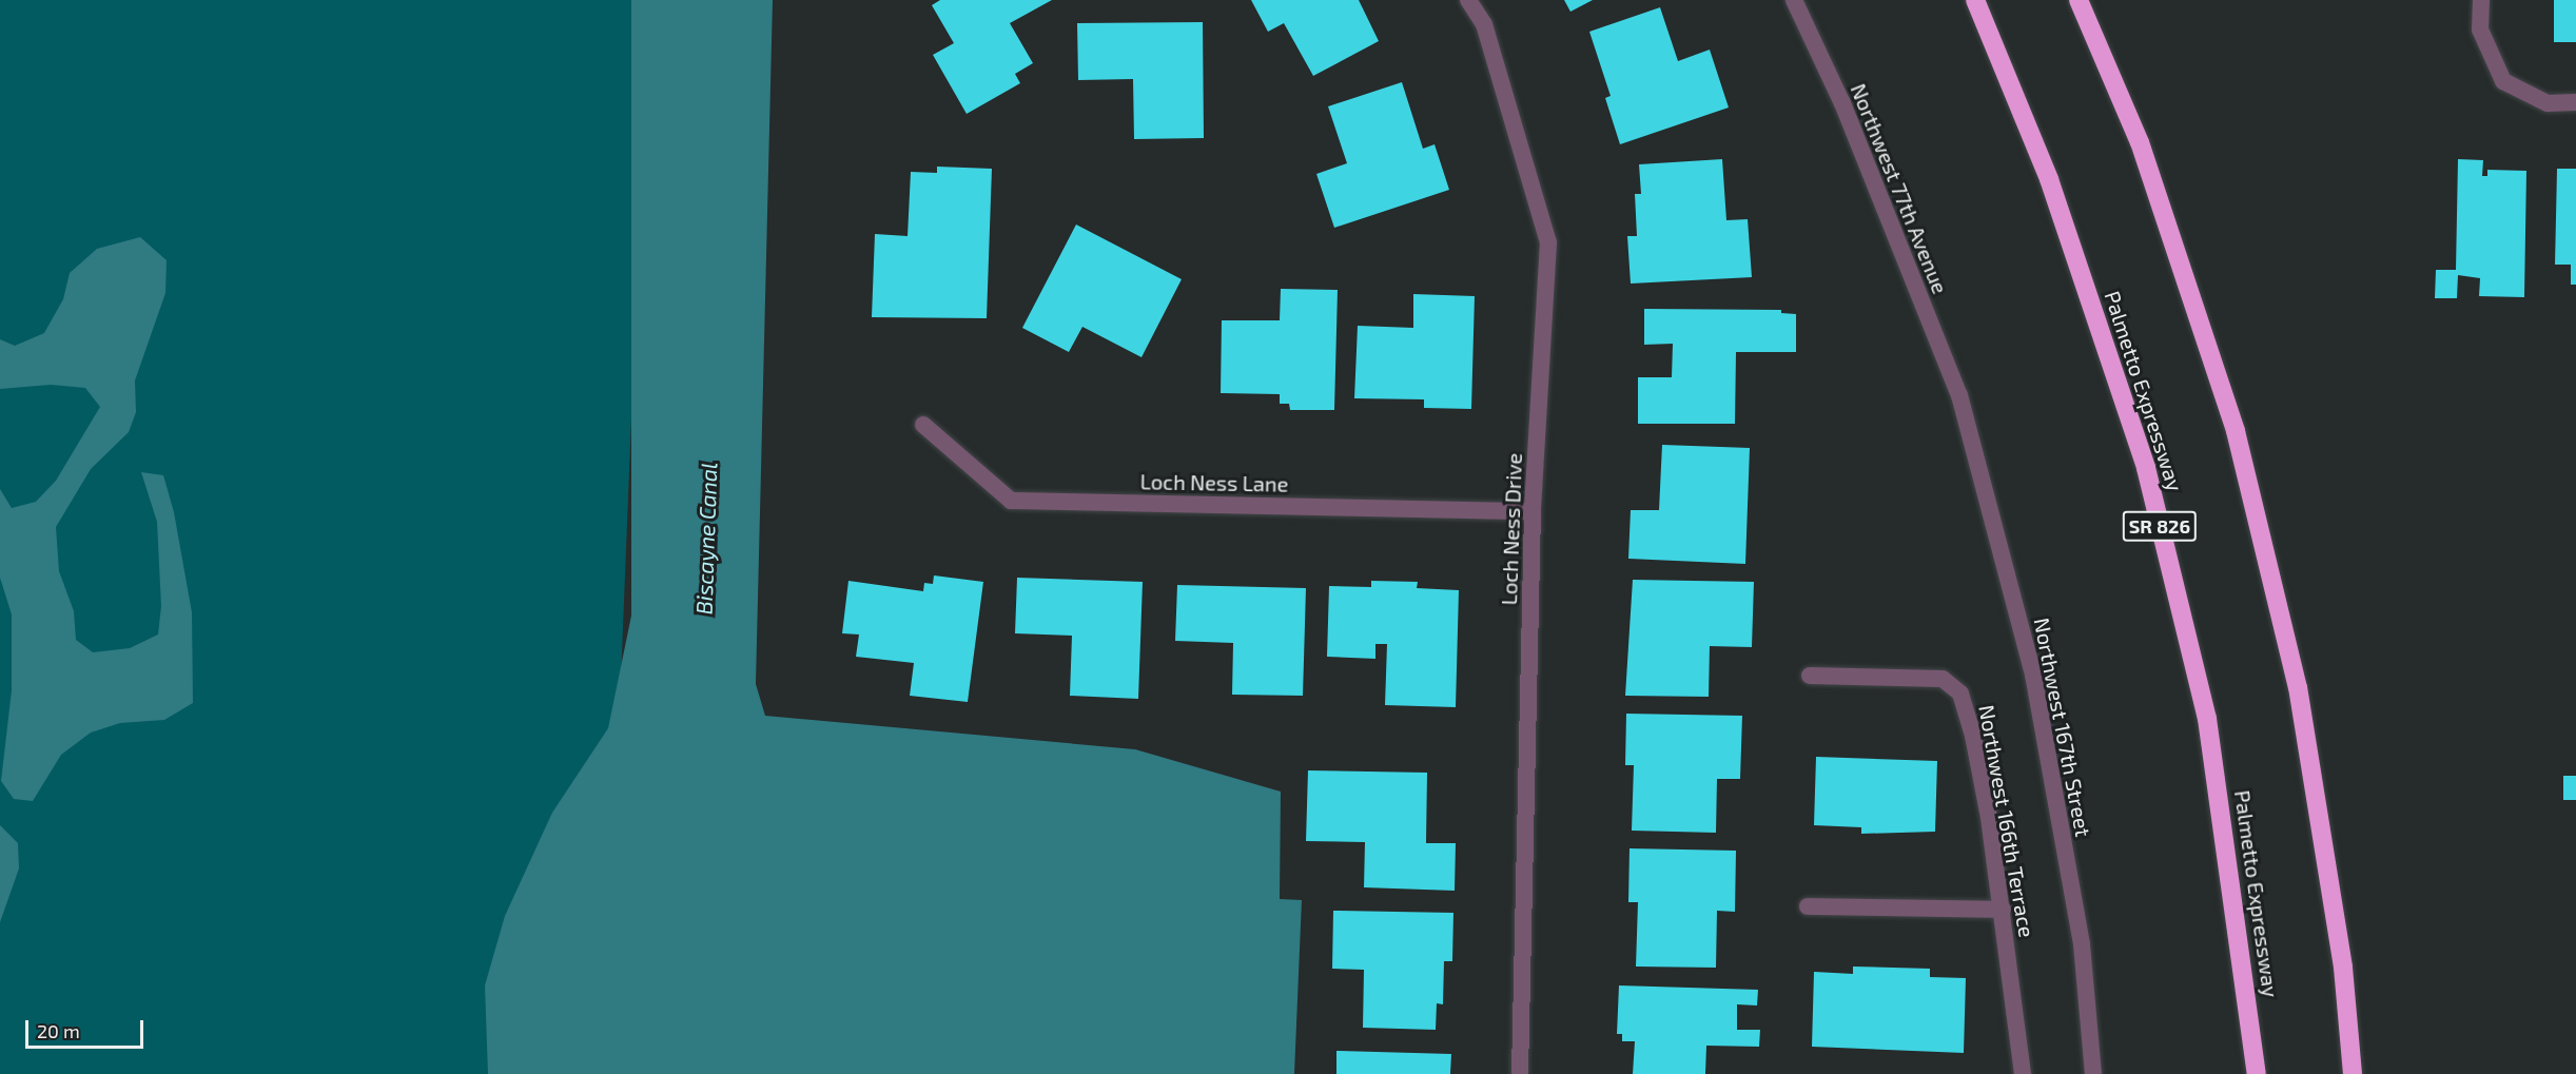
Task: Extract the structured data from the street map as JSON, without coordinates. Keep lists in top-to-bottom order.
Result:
{
  "streets": {
    "highway": ["Palmetto Expressway", "SR 826"],
    "street": [
      "Northwest 77th Avenue",
      "Loch Ness Lane",
      "Loch Ness Drive",
      "Northwest 167th Street",
      "Northwest 166th Terrace"
    ]
  },
  "crossings": [
    ["Northwest 77th Avenue", "Northwest 167th Street"],
    ["Loch Ness Lane", "Loch Ness Drive"]
  ],
  "water": ["Biscayne Canal"],
  "scale_bar": "20 m"
}
